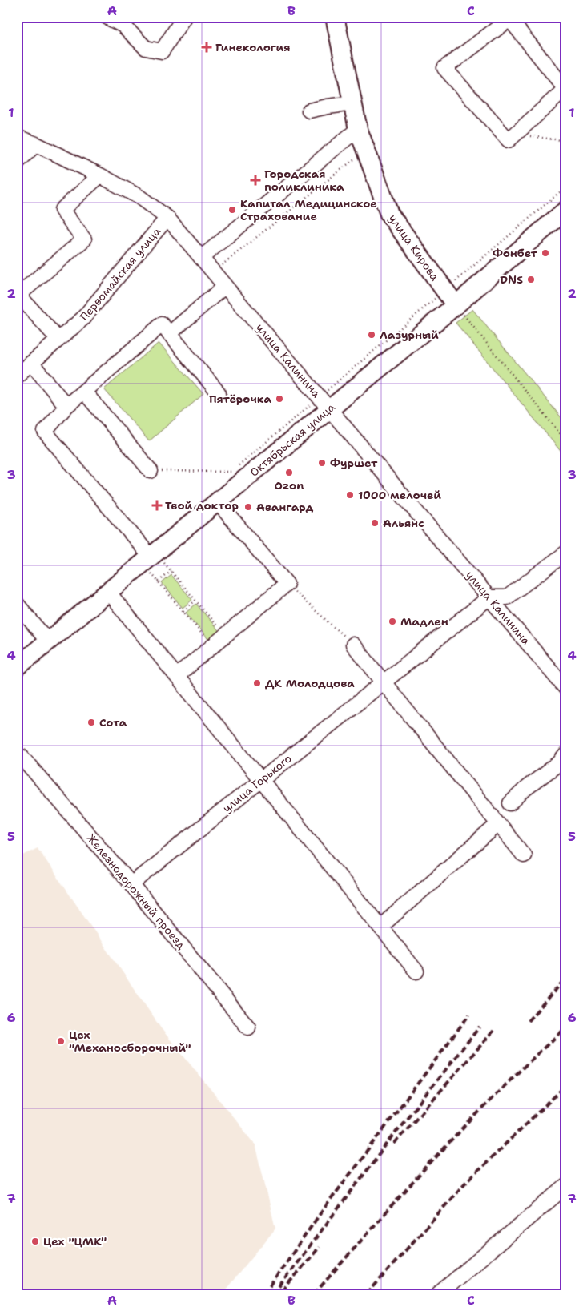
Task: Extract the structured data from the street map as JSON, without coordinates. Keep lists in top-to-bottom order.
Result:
{
  "streets": {
    "main road": ["улица Кирова", "Октябрьская улица"],
    "street": [
      "Первомайская улица",
      "улица Калинина",
      "улица Горького",
      "Железнодорожный проезд"
    ]
  },
  "crossings": [
    ["улица Кирова", "Октябрьская улица"],
    ["Первомайская улица", "улица Калинина"],
    ["улица Калинина", "Октябрьская улица"],
    ["улица Калинина", "улица Горького"],
    ["улица Горького", "Железнодорожный проезд"]
  ],
  "places": {
    "health": ["Гинекология", "Городская поликлиника", "Твой доктор"],
    "other": [
      "Капитал Медицинское Страхование",
      "Фонбет",
      "DNS",
      "Лазурный",
      "Пятёрочка",
      "Фуршет",
      "Ozon",
      "1000 мелочей",
      "Авангард",
      "Альянс",
      "Мадлен",
      "ДК Молодцова",
      "Сота",
      "Цех \"Механосборочный\"",
      "Цех \"ЦМК\""
    ]
  },
  "grid": {
    "columns": ["A", "B", "C"],
    "rows": [
      "1",
      "2",
      "3",
      "4",
      "5",
      "6",
      "7"
    ]
  }
}
